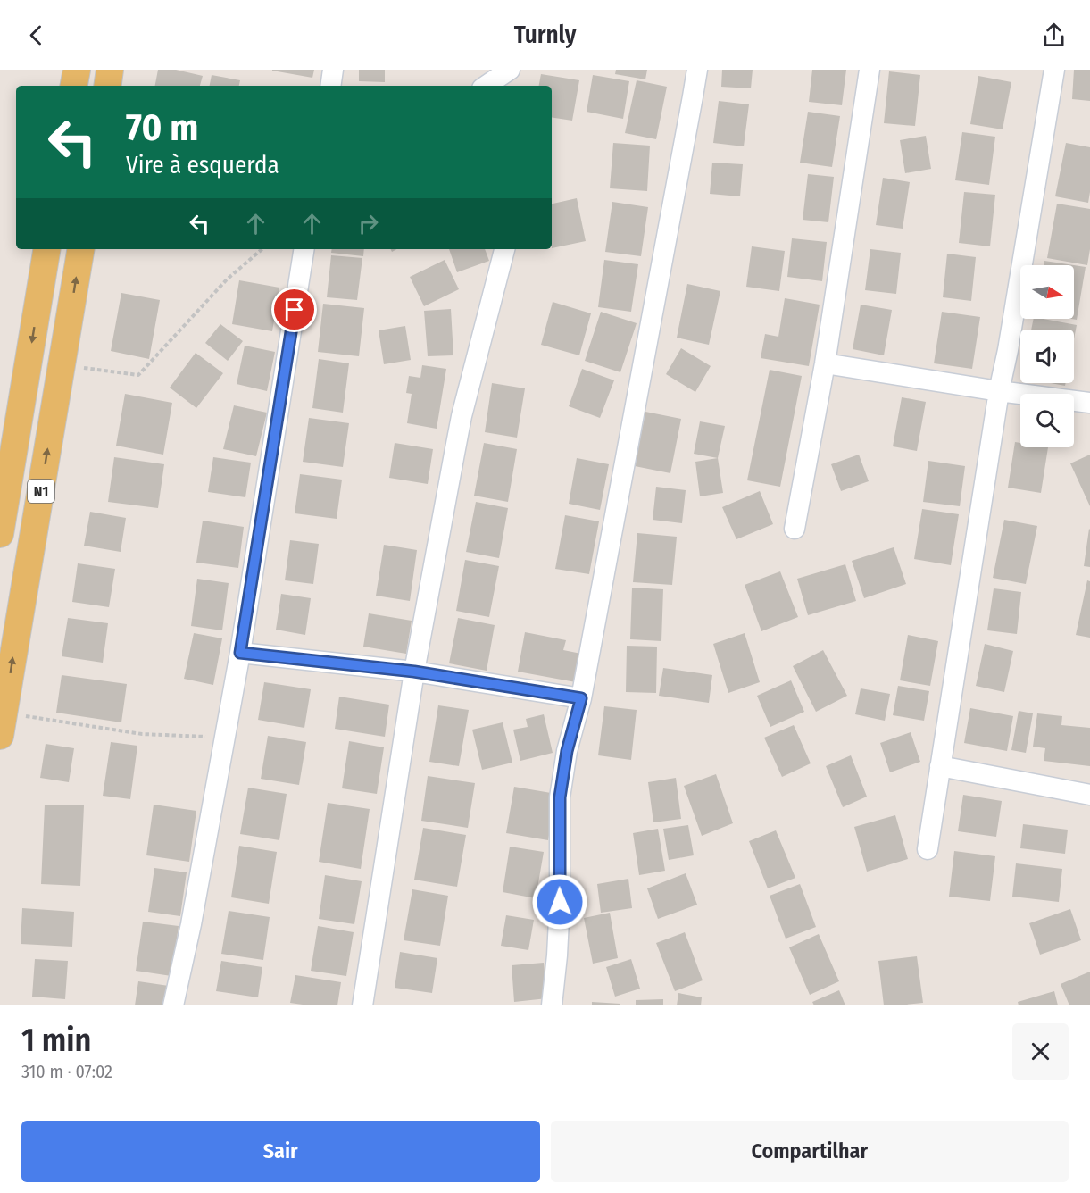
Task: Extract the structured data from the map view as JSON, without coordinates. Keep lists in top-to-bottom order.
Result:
{
  "streets": {
    "main road": ["N1"]
  },
  "north": "right",
  "page": {
    "header": "Turnly",
    "turn": ["70 m", "Vire à esquerda"],
    "heading": ["1 min", "310 m · 07:02"],
    "buttons": ["Sair", "Compartilhar"]
  }
}
